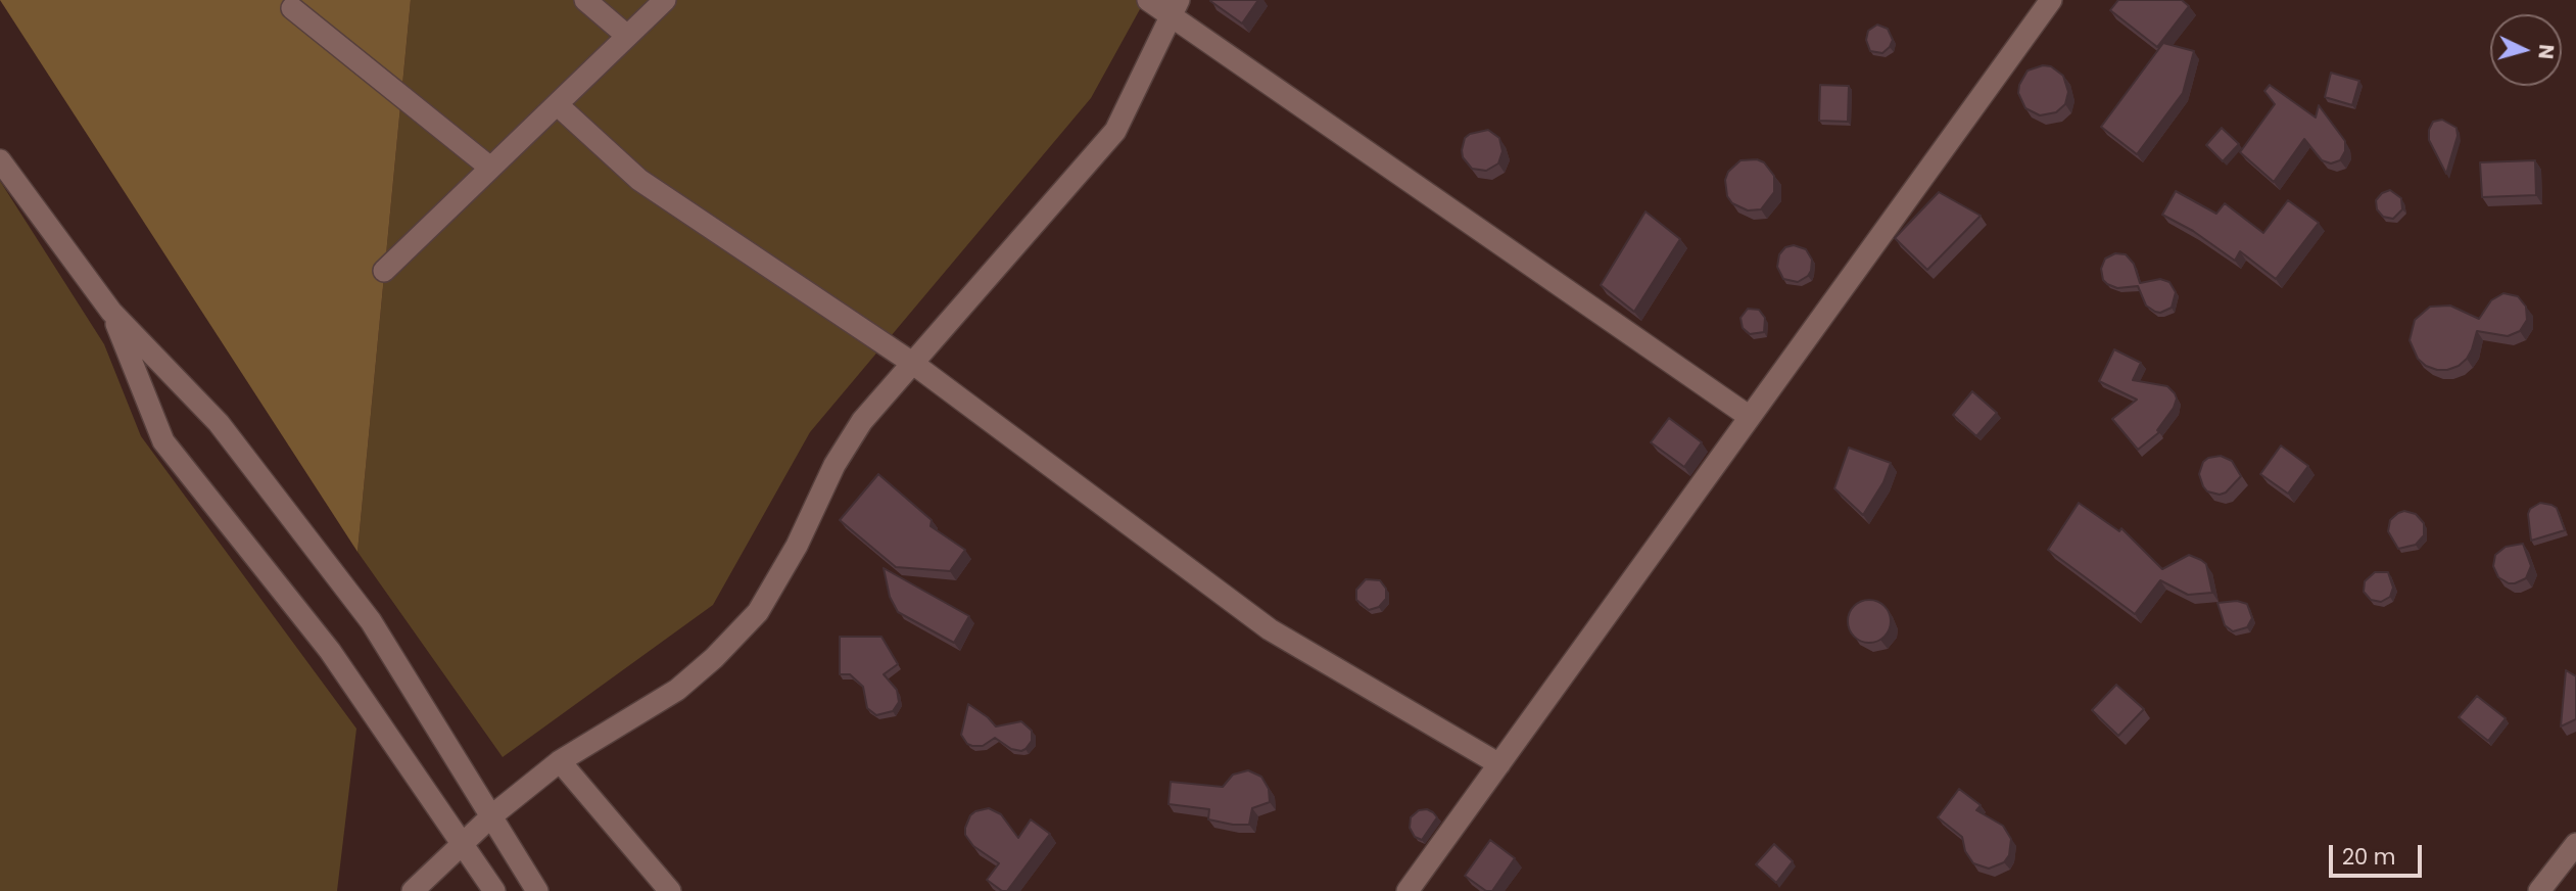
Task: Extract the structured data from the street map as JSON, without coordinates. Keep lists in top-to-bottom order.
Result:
{
  "scale_bar": "20 m",
  "north": "right"
}
